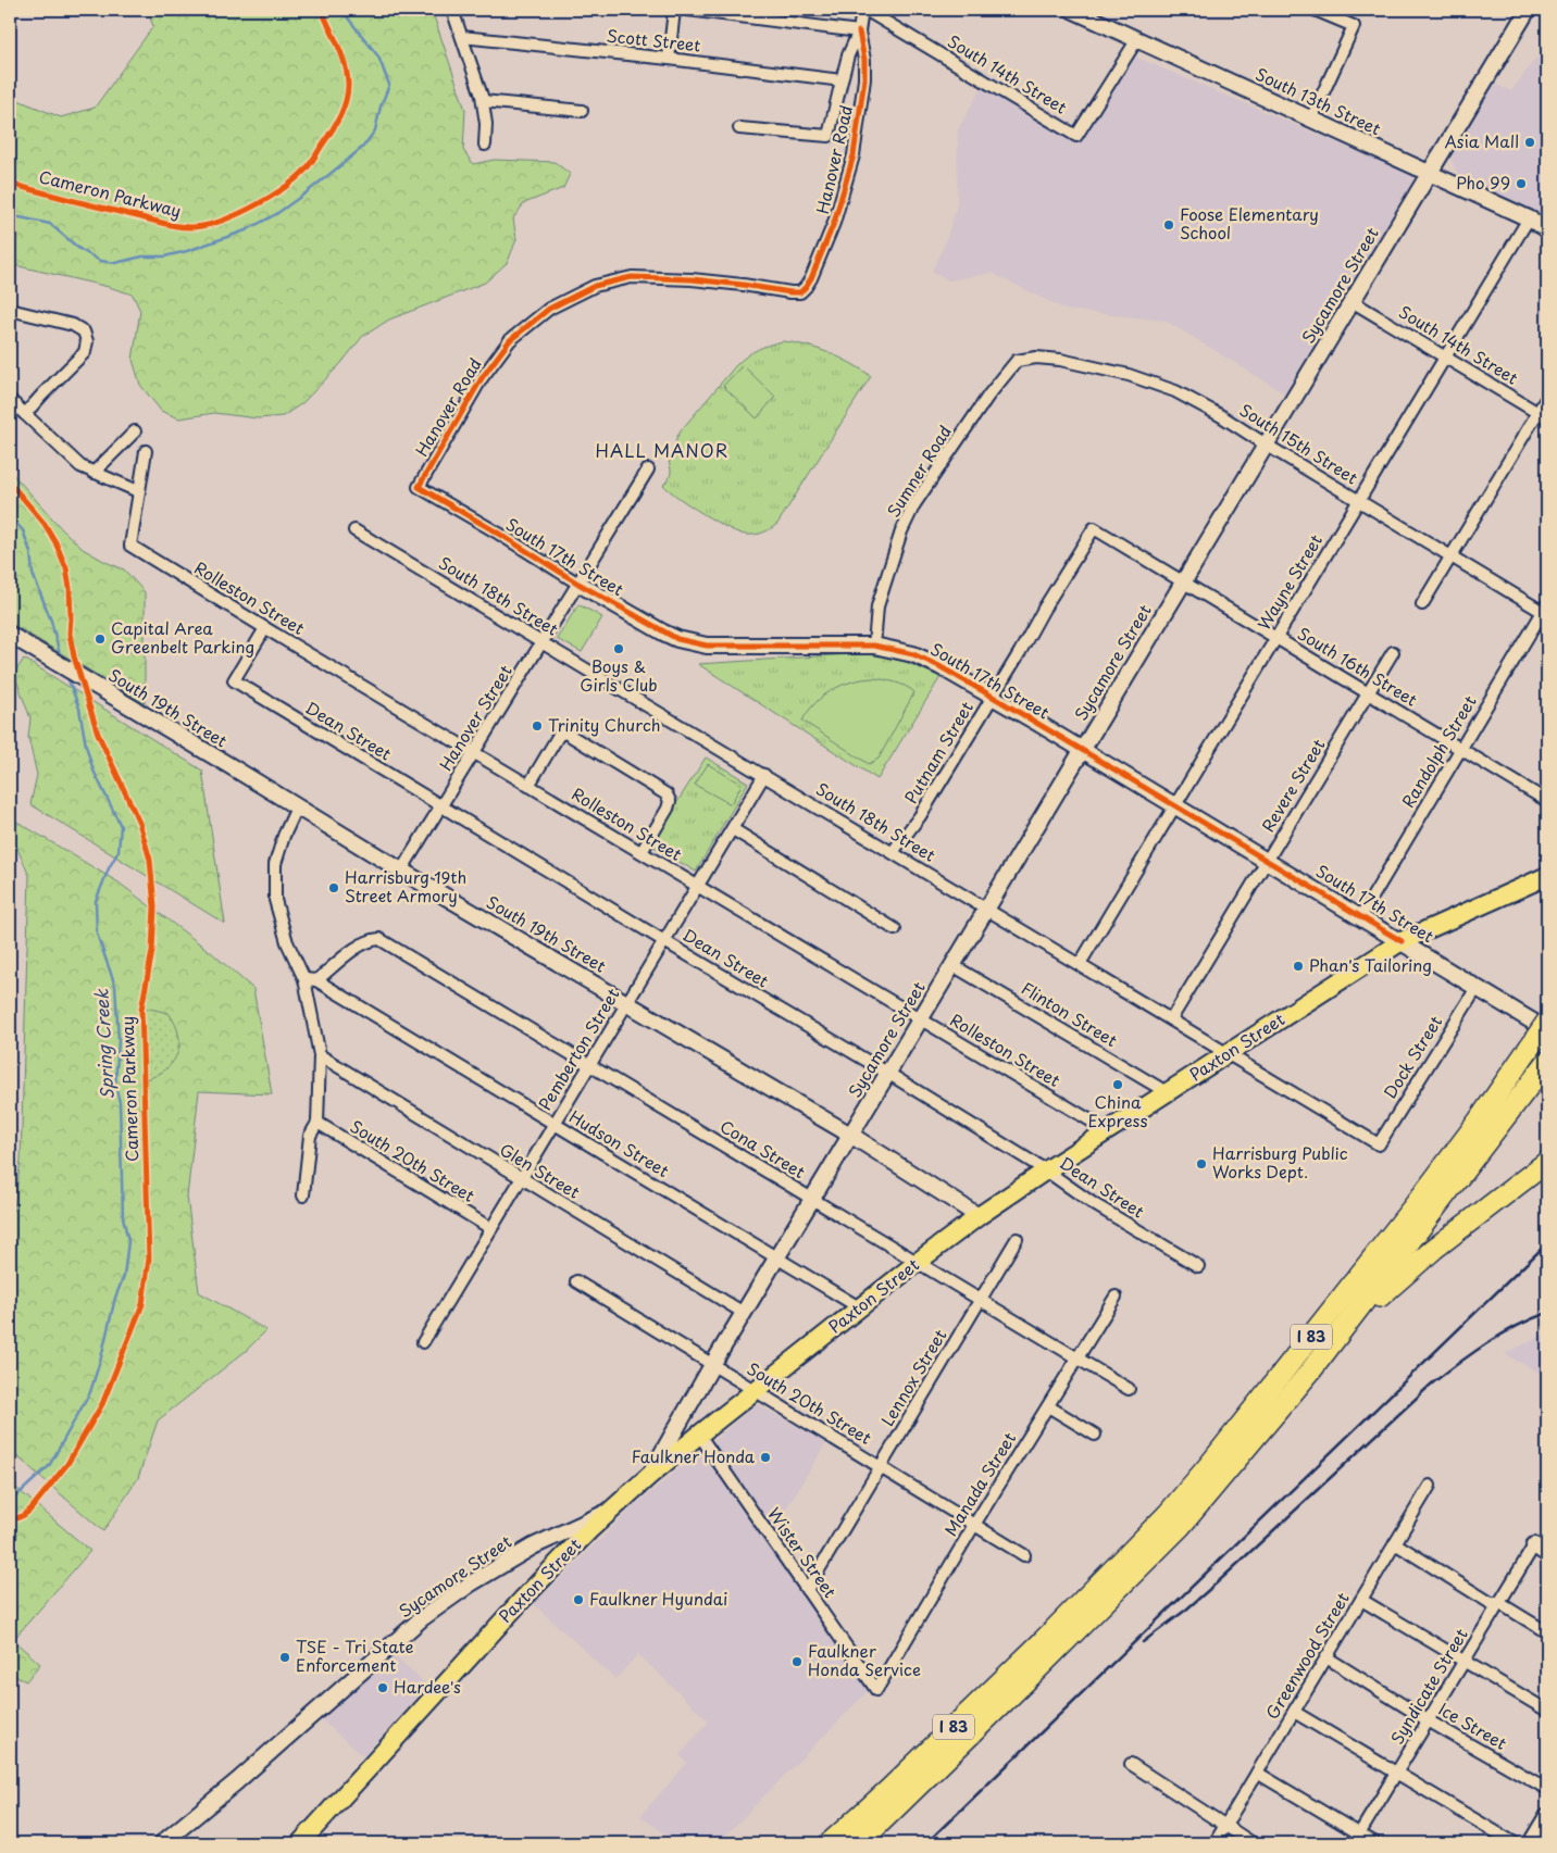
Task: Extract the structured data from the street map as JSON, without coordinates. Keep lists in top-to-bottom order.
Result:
{
  "streets": {
    "highway": ["I 83"],
    "main road": ["Paxton Street"],
    "street": [
      "Scott Street",
      "South 14th Street",
      "South 13th Street",
      "Hanover Road",
      "Sycamore Street",
      "South 15th Street",
      "Sumner Road",
      "South 17th Street",
      "Wayne Street",
      "South 18th Street",
      "Rolleston Street",
      "South 16th Street",
      "South 19th Street",
      "Hanover Street",
      "Dean Street",
      "Randolph Street",
      "Putnam Street",
      "Revere Street",
      "Flinton Street",
      "Pemberton Street",
      "Dock Street",
      "Hudson Street",
      "Cona Street",
      "South 20th Street",
      "Glen Street",
      "Lennox Street",
      "Manada Street",
      "Wister Street",
      "Greenwood Street",
      "Syndicate Street",
      "Ice Street"
    ],
    "cycle path": ["Cameron Parkway"]
  },
  "crossings": [
    ["South 14th Street", "South 13th Street"],
    ["South 14th Street", "Sycamore Street"],
    ["South 14th Street", "Wayne Street"],
    ["South 13th Street", "Sycamore Street"],
    ["South 13th Street", "Wayne Street"],
    ["Hanover Road", "South 17th Street"],
    ["Sycamore Street", "South 15th Street"],
    ["Sycamore Street", "South 17th Street"],
    ["Sycamore Street", "South 18th Street"],
    ["Sycamore Street", "Rolleston Street"],
    ["Sycamore Street", "South 16th Street"],
    ["Sycamore Street", "South 19th Street"],
    ["Sycamore Street", "Dean Street"],
    ["Sycamore Street", "Flinton Street"],
    ["Sycamore Street", "Paxton Street"],
    ["Sycamore Street", "Hudson Street"],
    ["Sycamore Street", "Cona Street"],
    ["Sycamore Street", "South 20th Street"],
    ["Sycamore Street", "Glen Street"],
    ["South 15th Street", "Sumner Road"],
    ["South 15th Street", "Wayne Street"],
    ["South 15th Street", "Randolph Street"],
    ["Sumner Road", "South 17th Street"],
    ["South 17th Street", "Wayne Street"],
    ["South 17th Street", "Hanover Street"],
    ["South 17th Street", "Randolph Street"],
    ["South 17th Street", "Putnam Street"],
    ["South 17th Street", "Revere Street"],
    ["South 17th Street", "Paxton Street"],
    ["South 17th Street", "Dock Street"],
    ["Wayne Street", "South 18th Street"],
    ["Wayne Street", "South 16th Street"],
    ["South 18th Street", "Hanover Street"],
    ["South 18th Street", "Putnam Street"],
    ["South 18th Street", "Revere Street"],
    ["South 18th Street", "Paxton Street"],
    ["South 18th Street", "Pemberton Street"],
    ["South 18th Street", "Dock Street"],
    ["Rolleston Street", "Hanover Street"],
    ["Rolleston Street", "Dean Street"],
    ["Rolleston Street", "Paxton Street"],
    ["Rolleston Street", "Pemberton Street"],
    ["South 16th Street", "Randolph Street"],
    ["South 16th Street", "Putnam Street"],
    ["South 16th Street", "Revere Street"],
    ["South 19th Street", "Hanover Street"],
    ["South 19th Street", "Paxton Street"],
    ["South 19th Street", "Pemberton Street"],
    ["Hanover Street", "Dean Street"],
    ["Dean Street", "Paxton Street"],
    ["Dean Street", "Pemberton Street"],
    ["Flinton Street", "Paxton Street"],
    ["Paxton Street", "Hudson Street"],
    ["Paxton Street", "Cona Street"],
    ["Paxton Street", "South 20th Street"],
    ["Paxton Street", "Wister Street"],
    ["Pemberton Street", "Hudson Street"],
    ["Pemberton Street", "Cona Street"],
    ["Pemberton Street", "South 20th Street"],
    ["Pemberton Street", "Glen Street"],
    ["Hudson Street", "Cona Street"],
    ["Cona Street", "Lennox Street"],
    ["Cona Street", "Manada Street"],
    ["South 20th Street", "Lennox Street"],
    ["South 20th Street", "Manada Street"],
    ["Lennox Street", "Wister Street"],
    ["Manada Street", "Wister Street"],
    ["Greenwood Street", "Ice Street"],
    ["Syndicate Street", "Ice Street"]
  ],
  "districts": ["HALL MANOR"],
  "water": ["Spring Creek"],
  "places": [
    "Asia Mall",
    "Pho 99",
    "Foose Elementary School",
    "Capital Area Greenbelt Parking",
    "Boys & Girls Club",
    "Trinity Church",
    "Harrisburg 19th Street Armory",
    "Phan's Tailoring",
    "China Express",
    "Harrisburg Public Works Dept.",
    "Faulkner Honda",
    "Faulkner Hyundai",
    "TSE - Tri State Enforcement",
    "Faulkner Honda Service",
    "Hardee's"
  ]
}
